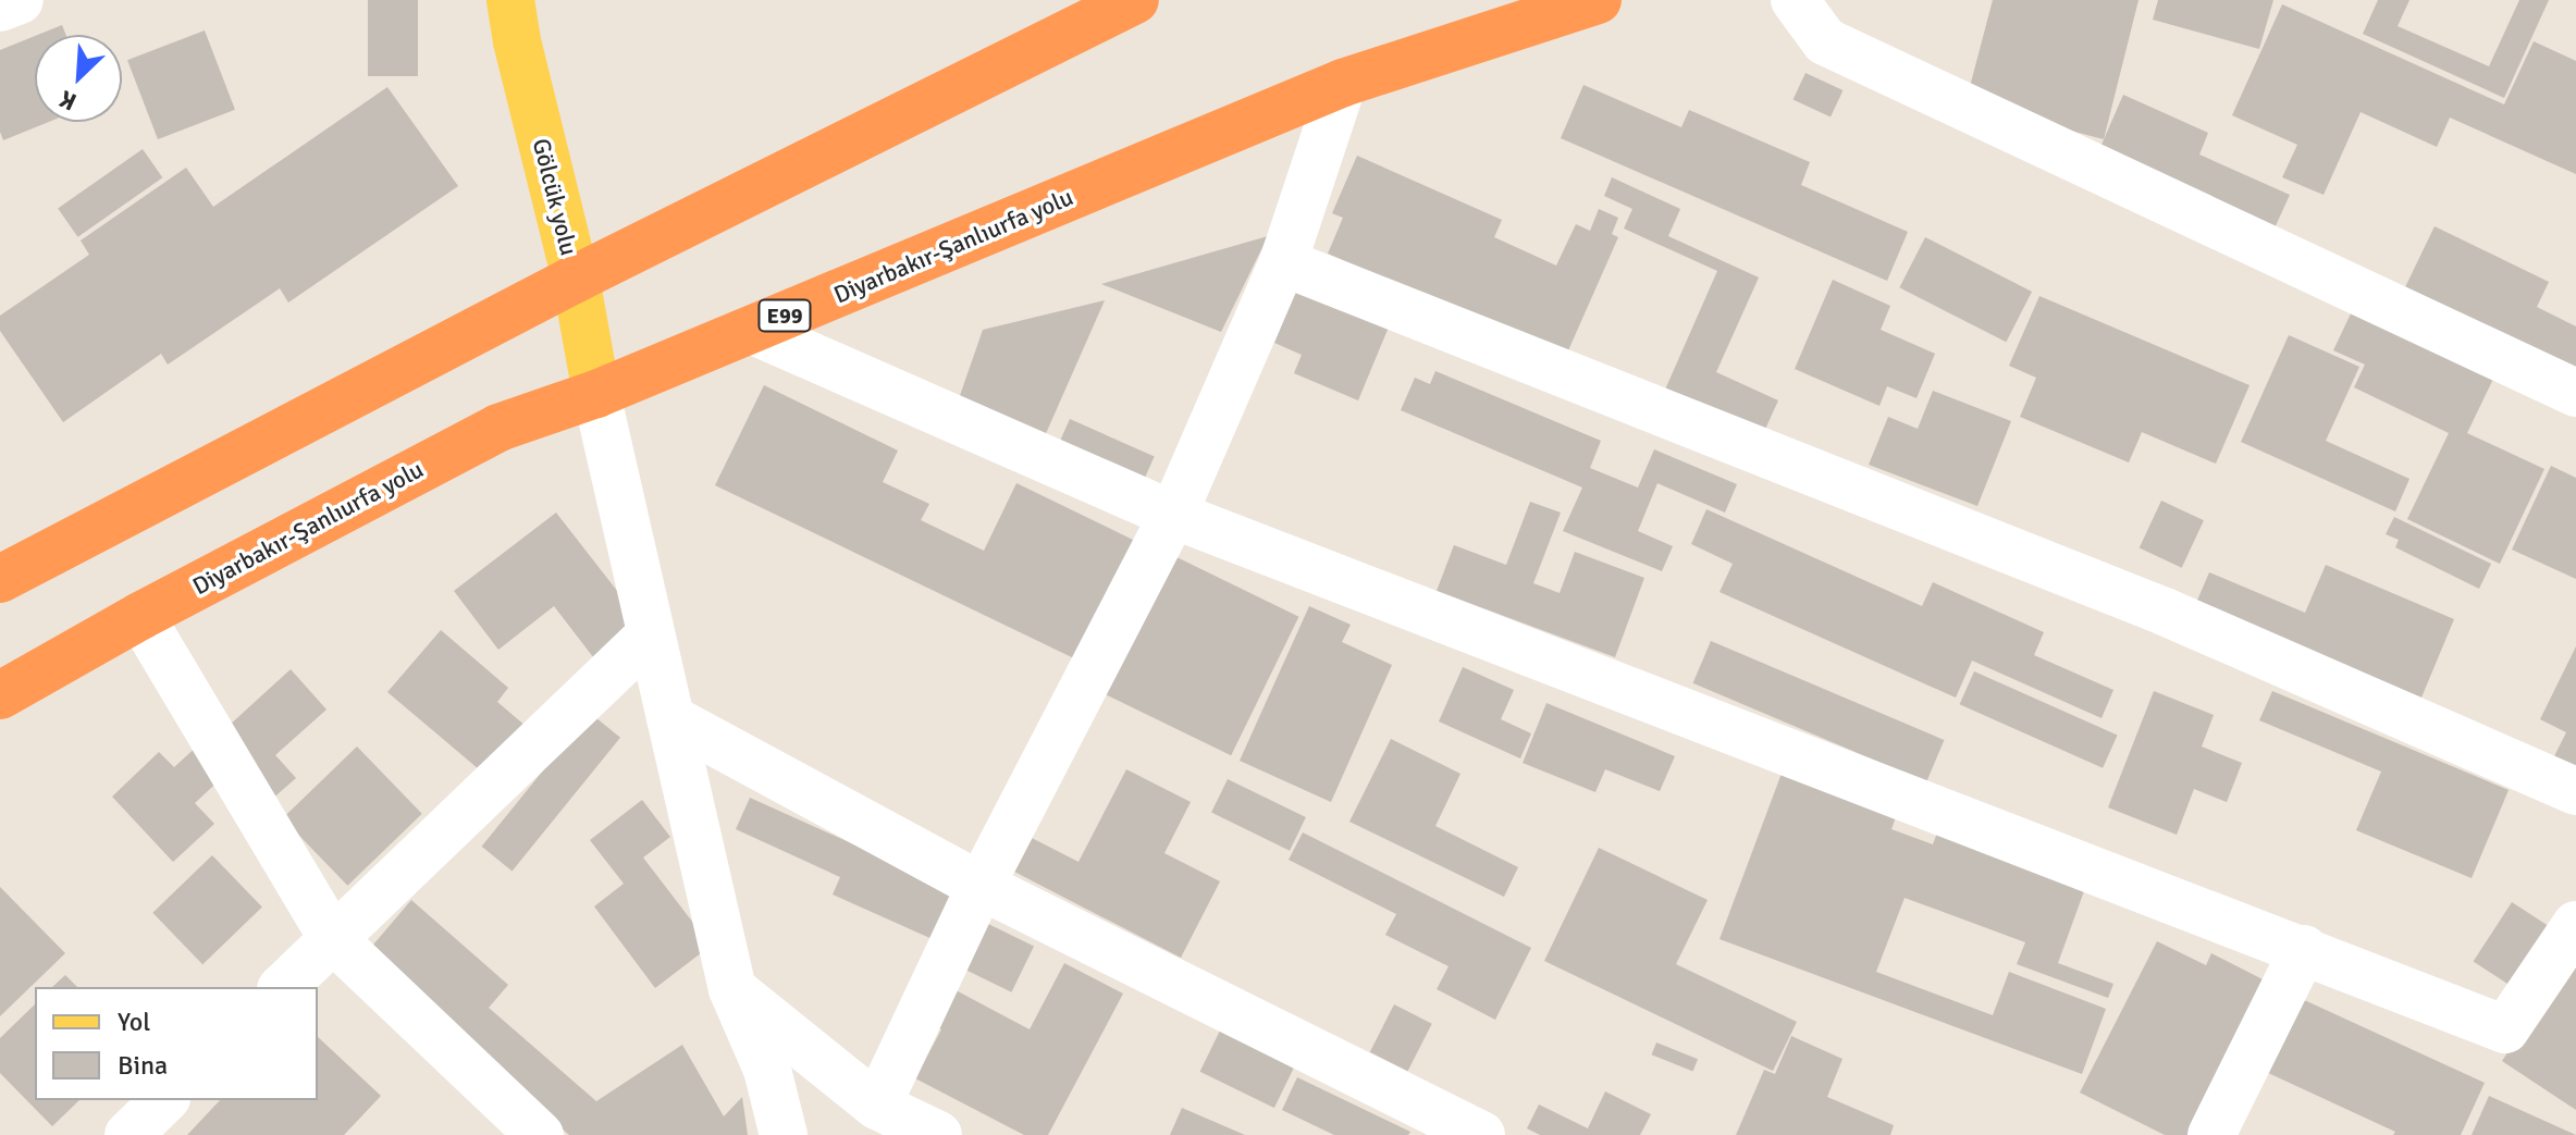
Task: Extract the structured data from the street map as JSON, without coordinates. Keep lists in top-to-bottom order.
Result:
{
  "streets": {
    "highway": ["Diyarbakır-Şanlıurfa yolu", "E99"],
    "main road": ["Gölcük yolu"]
  },
  "crossings": [
    ["Gölcük yolu", "Diyarbakır-Şanlıurfa yolu"]
  ],
  "legend": ["Yol", "Bina"],
  "north": "bottom left"
}
